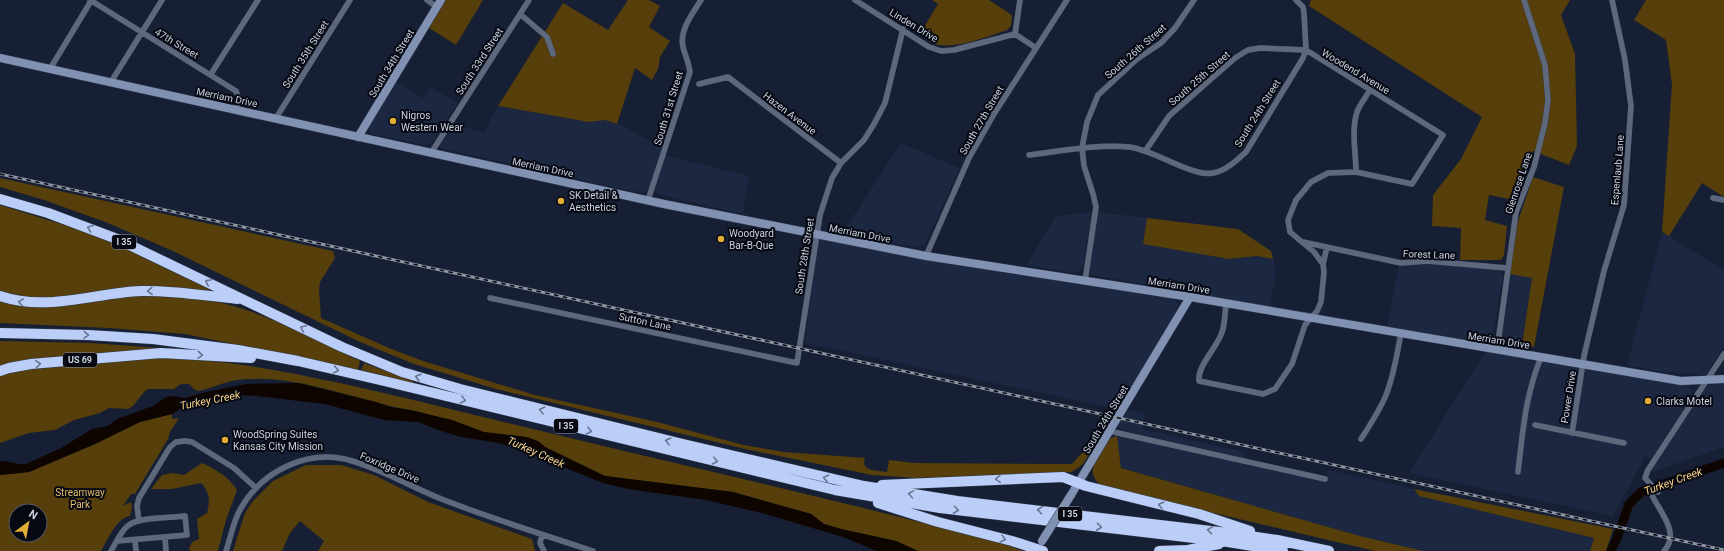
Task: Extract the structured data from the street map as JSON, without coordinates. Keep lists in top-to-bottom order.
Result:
{
  "streets": {
    "highway": ["I 35", "US 69"],
    "main road": ["South 34th Street", "Merriam Drive", "South 24th Street"],
    "street": [
      "Linden Drive",
      "47th Street",
      "South 26th Street",
      "South 35th Street",
      "South 33rd Street",
      "Woodend Avenue",
      "South 25th Street",
      "South 31st Street",
      "Hazen Avenue",
      "South 27th Street",
      "Espenlaub Lane",
      "Glenrose Lane",
      "Forest Lane",
      "South 28th Street",
      "Sutton Lane",
      "Power Drive",
      "Foxridge Drive"
    ]
  },
  "crossings": [
    ["Linden Drive", "South 28th Street"],
    ["47th Street", "Merriam Drive"],
    ["South 26th Street", "Merriam Drive"],
    ["South 35th Street", "Merriam Drive"],
    ["South 33rd Street", "Merriam Drive"],
    ["South 34th Street", "Merriam Drive"],
    ["Woodend Avenue", "South 25th Street"],
    ["Woodend Avenue", "South 24th Street"],
    ["South 25th Street", "South 24th Street"],
    ["Merriam Drive", "South 31st Street"],
    ["Merriam Drive", "South 24th Street"],
    ["Merriam Drive", "South 27th Street"],
    ["Merriam Drive", "Espenlaub Lane"],
    ["Merriam Drive", "Glenrose Lane"],
    ["Merriam Drive", "South 28th Street"],
    ["Merriam Drive", "Power Drive"],
    ["Hazen Avenue", "South 28th Street"],
    ["Espenlaub Lane", "Power Drive"],
    ["Glenrose Lane", "Forest Lane"],
    ["I 35", "US 69"],
    ["South 28th Street", "Sutton Lane"]
  ],
  "water": ["Turkey Creek"],
  "parks": ["Streamway Park"],
  "places": [
    "Nigros Western Wear",
    "SK Detail & Aesthetics",
    "Woodyard Bar-B-Que",
    "Clarks Motel",
    "WoodSpring Suites Kansas City Mission"
  ],
  "north": "top right"
}
